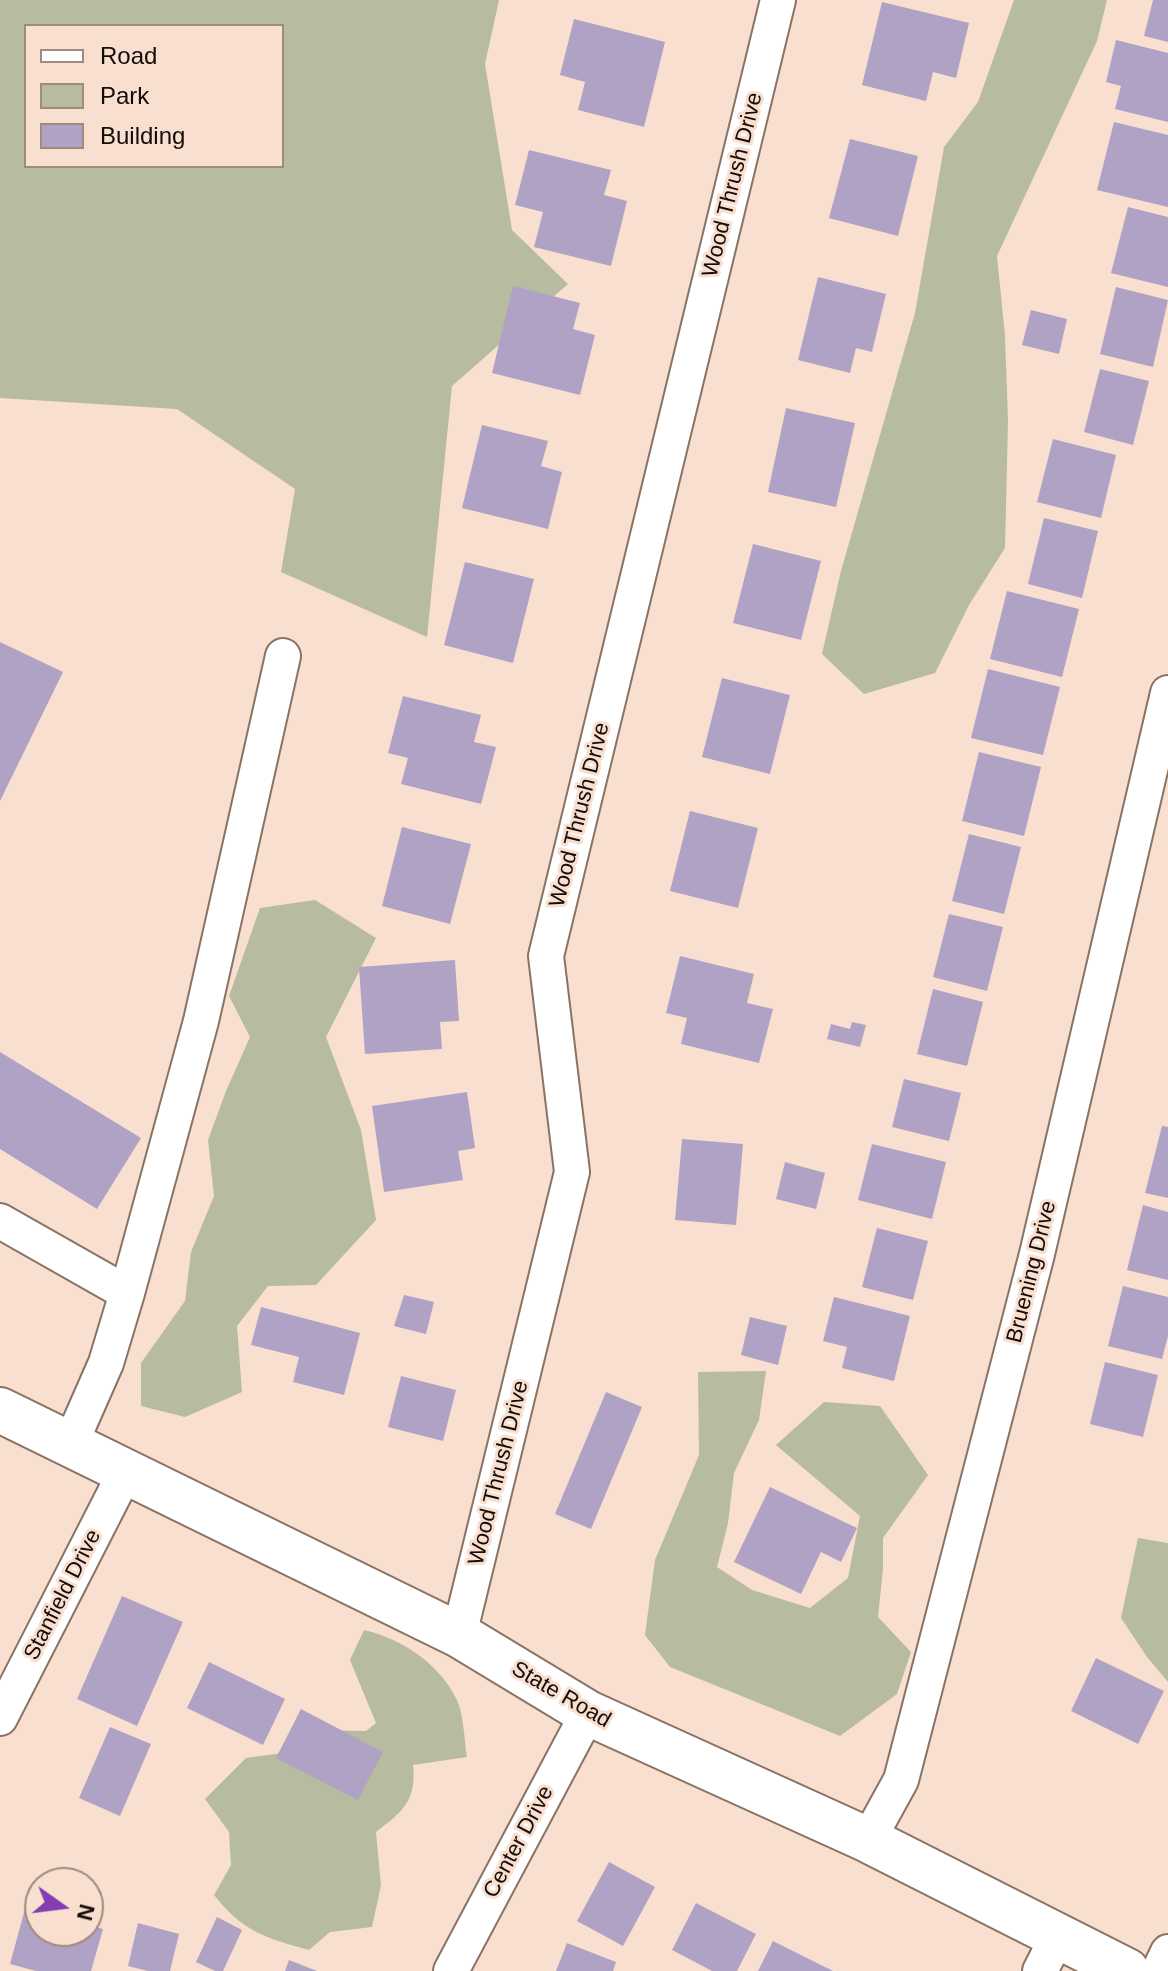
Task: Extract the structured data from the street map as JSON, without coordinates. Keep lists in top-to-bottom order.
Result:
{
  "streets": {
    "main road": ["State Road"],
    "street": [
      "Wood Thrush Drive",
      "Bruening Drive",
      "Stanfield Drive",
      "Center Drive"
    ]
  },
  "crossings": [
    ["Wood Thrush Drive", "State Road"],
    ["Bruening Drive", "State Road"],
    ["Stanfield Drive", "State Road"],
    ["State Road", "Center Drive"]
  ],
  "legend": ["Road", "Park", "Building"],
  "north": "right"
}
